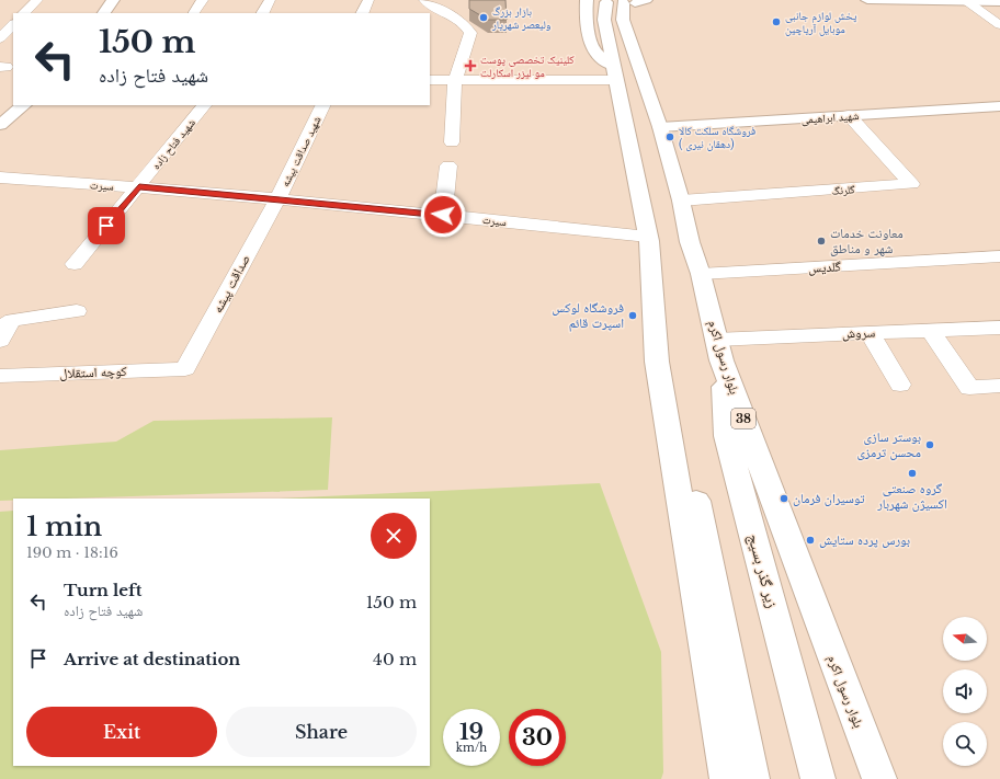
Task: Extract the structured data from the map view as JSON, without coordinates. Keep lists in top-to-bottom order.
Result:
{
  "streets": {
    "main road": [
      "شهید ابراهیمی",
      "بلوار رسول اکرم",
      "38",
      "زیر گذر بسیج"
    ],
    "street": [
      "شهید فتاح زاده",
      "شهید صداقت پیشه",
      "سیرت",
      "گلرنگ",
      "گلدیس",
      "صداقت پیشه",
      "سروش",
      "کوچه استقلال"
    ]
  },
  "crossings": [
    ["شهید ابراهیمی", "گلرنگ"],
    ["شهید ابراهیمی", "بلوار رسول اکرم"],
    ["شهید فتاح زاده", "سیرت"],
    ["شهید صداقت پیشه", "سیرت"],
    ["شهید صداقت پیشه", "صداقت پیشه"],
    ["سیرت", "صداقت پیشه"],
    ["سیرت", "بلوار رسول اکرم"],
    ["گلرنگ", "بلوار رسول اکرم"],
    ["گلدیس", "بلوار رسول اکرم"],
    ["صداقت پیشه", "کوچه استقلال"],
    ["سروش", "بلوار رسول اکرم"],
    ["سروش", "زیر گذر بسیج"],
    ["بلوار رسول اکرم", "زیر گذر بسیج"]
  ],
  "places": {
    "other": [
      "بازار بزرگ ولیعصر شهریار",
      "پخش لوازم جانبی موبایل آریاچین",
      "فروشگاه سلکت کالا ( دهقان نیری)",
      "معاونت خدمات شهر و مناطق",
      "فروشگاه لوکس اسپرت قائم",
      "بوستر سازی محسن ترمزی",
      "گروه صنعتی اکسیژن شهربار",
      "توسیران فرمان",
      "بورس پرده ستایش"
    ],
    "health": ["کلینیک تخصصی پوست مو لیزر اسکارلت"]
  },
  "north": "left",
  "page": {
    "turn": ["150 m", "شهید فتاح زاده"],
    "heading": ["1 min", "190 m · 18:16"],
    "list": [
      {
        "name": "Turn left",
        "note": "شهید فتاح زاده",
        "value": "150 m"
      },
      {
        "name": "Arrive at destination",
        "value": "40 m"
      }
    ],
    "buttons": ["Exit", "Share"],
    "speed": "19 km/h",
    "limit": "30"
  }
}
